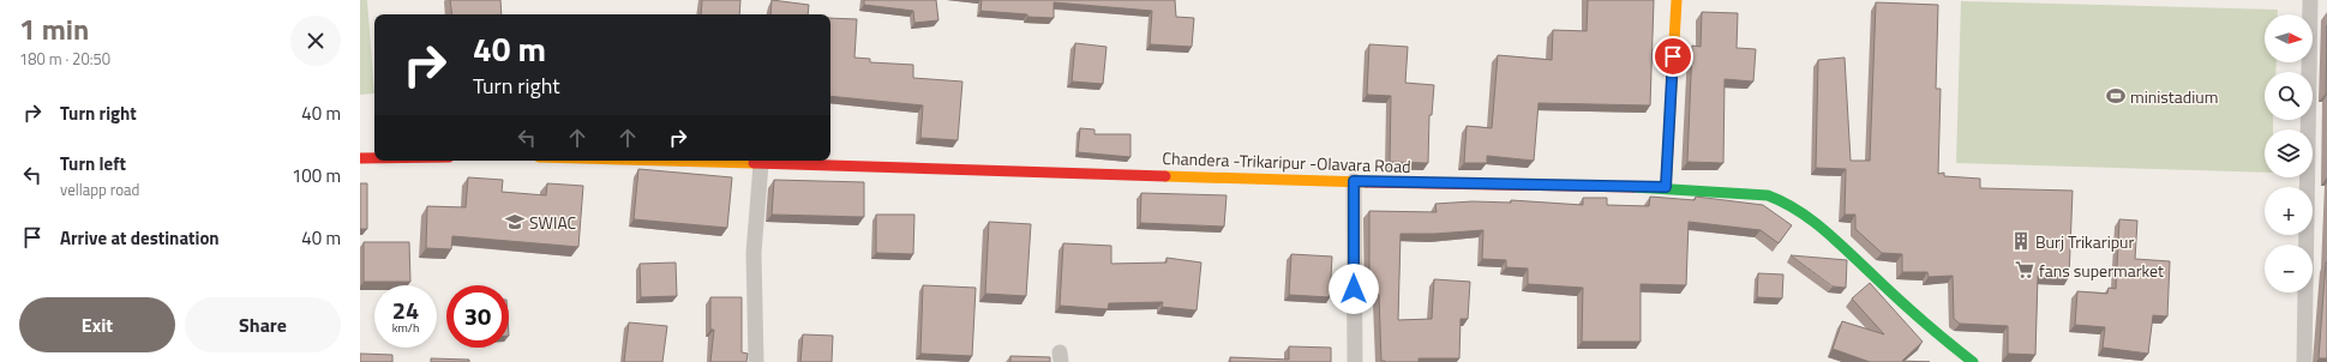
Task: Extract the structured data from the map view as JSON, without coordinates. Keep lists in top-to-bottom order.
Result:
{
  "streets": {
    "main road": ["Chandera -Trikaripur -Olavara Road"]
  },
  "places": {
    "sports": ["ministadium"],
    "school or university": ["SWIAC"],
    "building": ["Burj Trikaripur"],
    "supermarket": ["fans supermarket"]
  },
  "north": "right",
  "page": {
    "heading": ["1 min", "180 m · 20:50"],
    "map_buttons": ["+", "−"],
    "turn": ["40 m", "Turn right"],
    "list": [
      {
        "name": "Turn right",
        "value": "40 m"
      },
      {
        "name": "Turn left",
        "note": "vellapp road",
        "value": "100 m"
      },
      {
        "name": "Arrive at destination",
        "value": "40 m"
      }
    ],
    "speed": "24 km/h",
    "limit": "30",
    "buttons": ["Exit", "Share"]
  }
}
